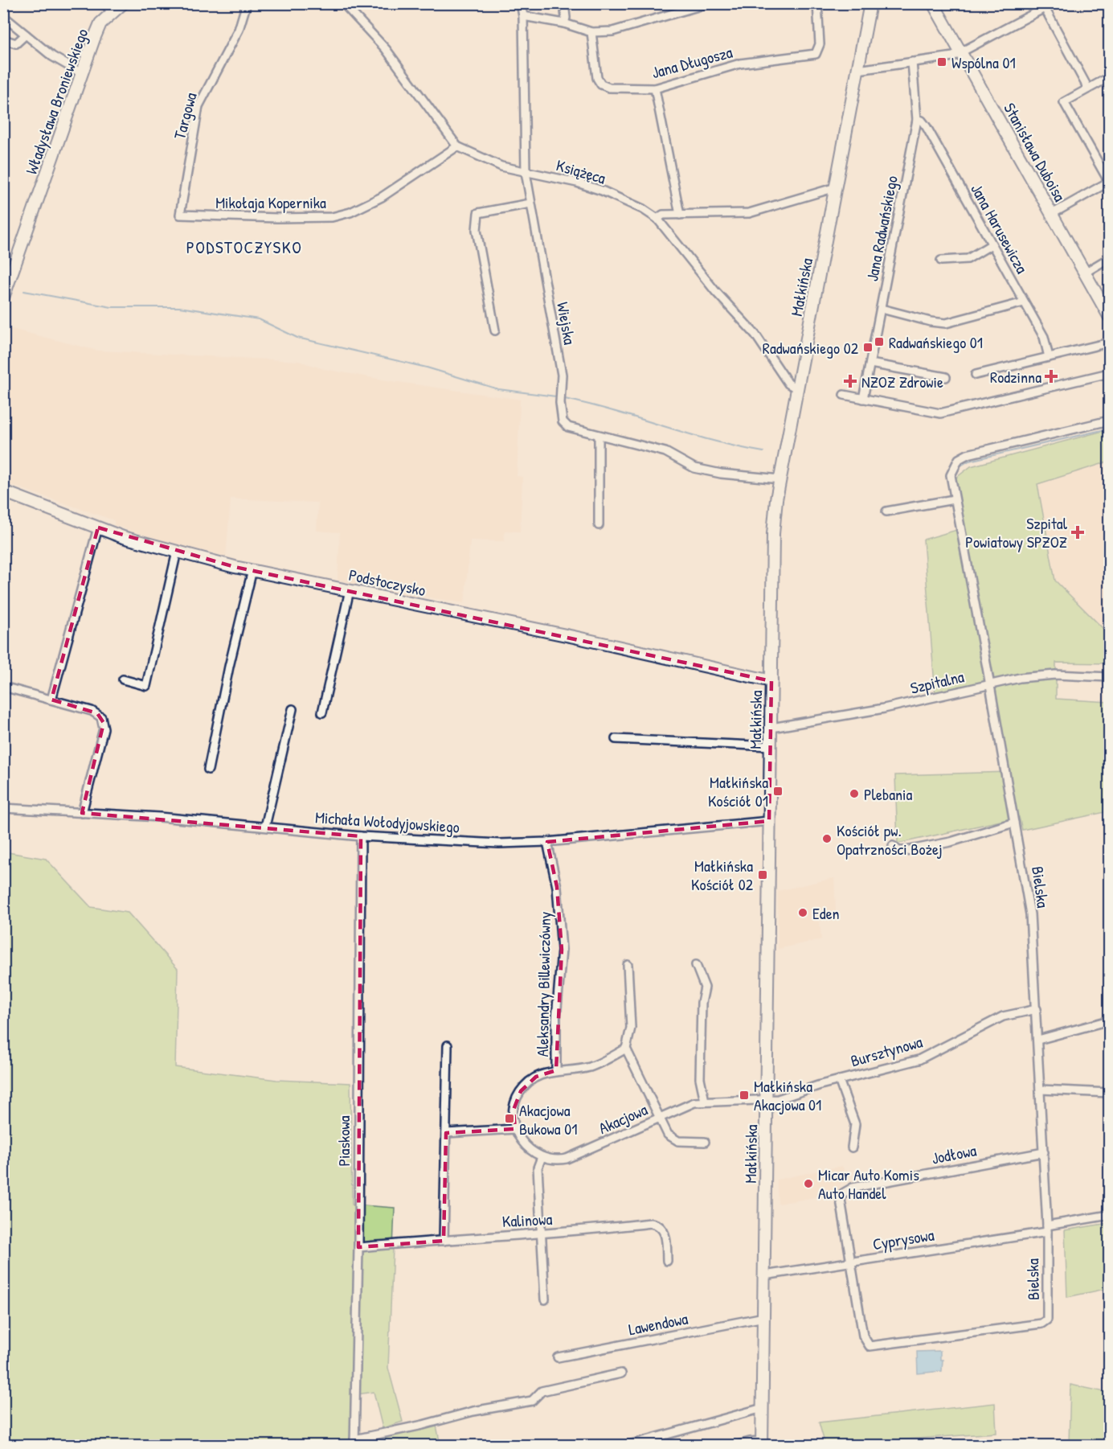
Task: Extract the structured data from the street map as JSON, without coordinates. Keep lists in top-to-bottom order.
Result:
{
  "streets": {
    "street": [
      "Jana Długosza",
      "Władysława Broniewskiego",
      "Targowa",
      "Stanisława Duboisa",
      "Książęca",
      "Mikołaja Kopernika",
      "Jana Radwańskiego",
      "Jana Harusewicza",
      "Małkińska",
      "Wiejska",
      "Podstoczysko",
      "Szpitalna",
      "Michała Wołodyjowskiego",
      "Bielska",
      "Aleksandry Billewiczówny",
      "Bursztynowa",
      "Akacjowa",
      "Piaskowa",
      "Jodłowa",
      "Kalinowa",
      "Cyprysowa",
      "Lawendowa"
    ]
  },
  "crossings": [
    ["Targowa", "Mikołaja Kopernika"],
    ["Książęca", "Mikołaja Kopernika"],
    ["Książęca", "Małkińska"],
    ["Książęca", "Wiejska"],
    ["Jana Radwańskiego", "Jana Harusewicza"],
    ["Małkińska", "Wiejska"],
    ["Małkińska", "Podstoczysko"],
    ["Małkińska", "Szpitalna"],
    ["Małkińska", "Michała Wołodyjowskiego"],
    ["Małkińska", "Bursztynowa"],
    ["Małkińska", "Akacjowa"],
    ["Małkińska", "Cyprysowa"],
    ["Małkińska", "Lawendowa"],
    ["Szpitalna", "Bielska"],
    ["Michała Wołodyjowskiego", "Aleksandry Billewiczówny"],
    ["Michała Wołodyjowskiego", "Piaskowa"],
    ["Bielska", "Bursztynowa"],
    ["Bielska", "Jodłowa"],
    ["Bielska", "Cyprysowa"],
    ["Bursztynowa", "Akacjowa"],
    ["Piaskowa", "Kalinowa"],
    ["Jodłowa", "Cyprysowa"]
  ],
  "districts": ["PODSTOCZYSKO"],
  "places": {
    "transit": [
      "Wspólna 01",
      "Radwańskiego 01",
      "Radwańskiego 02",
      "Małkińska Kościół 01",
      "Małkińska Kościół 02",
      "Małkińska Akacjowa 01",
      "Akacjowa Bukowa 01"
    ],
    "health": ["Rodzinna", "NZOZ Zdrowie", "Szpital Powiatowy SPZOZ"],
    "other": [
      "Plebania",
      "Kościół pw. Opatrzności Bożej",
      "Eden",
      "Micar Auto Komis Auto Handel"
    ]
  }
}
